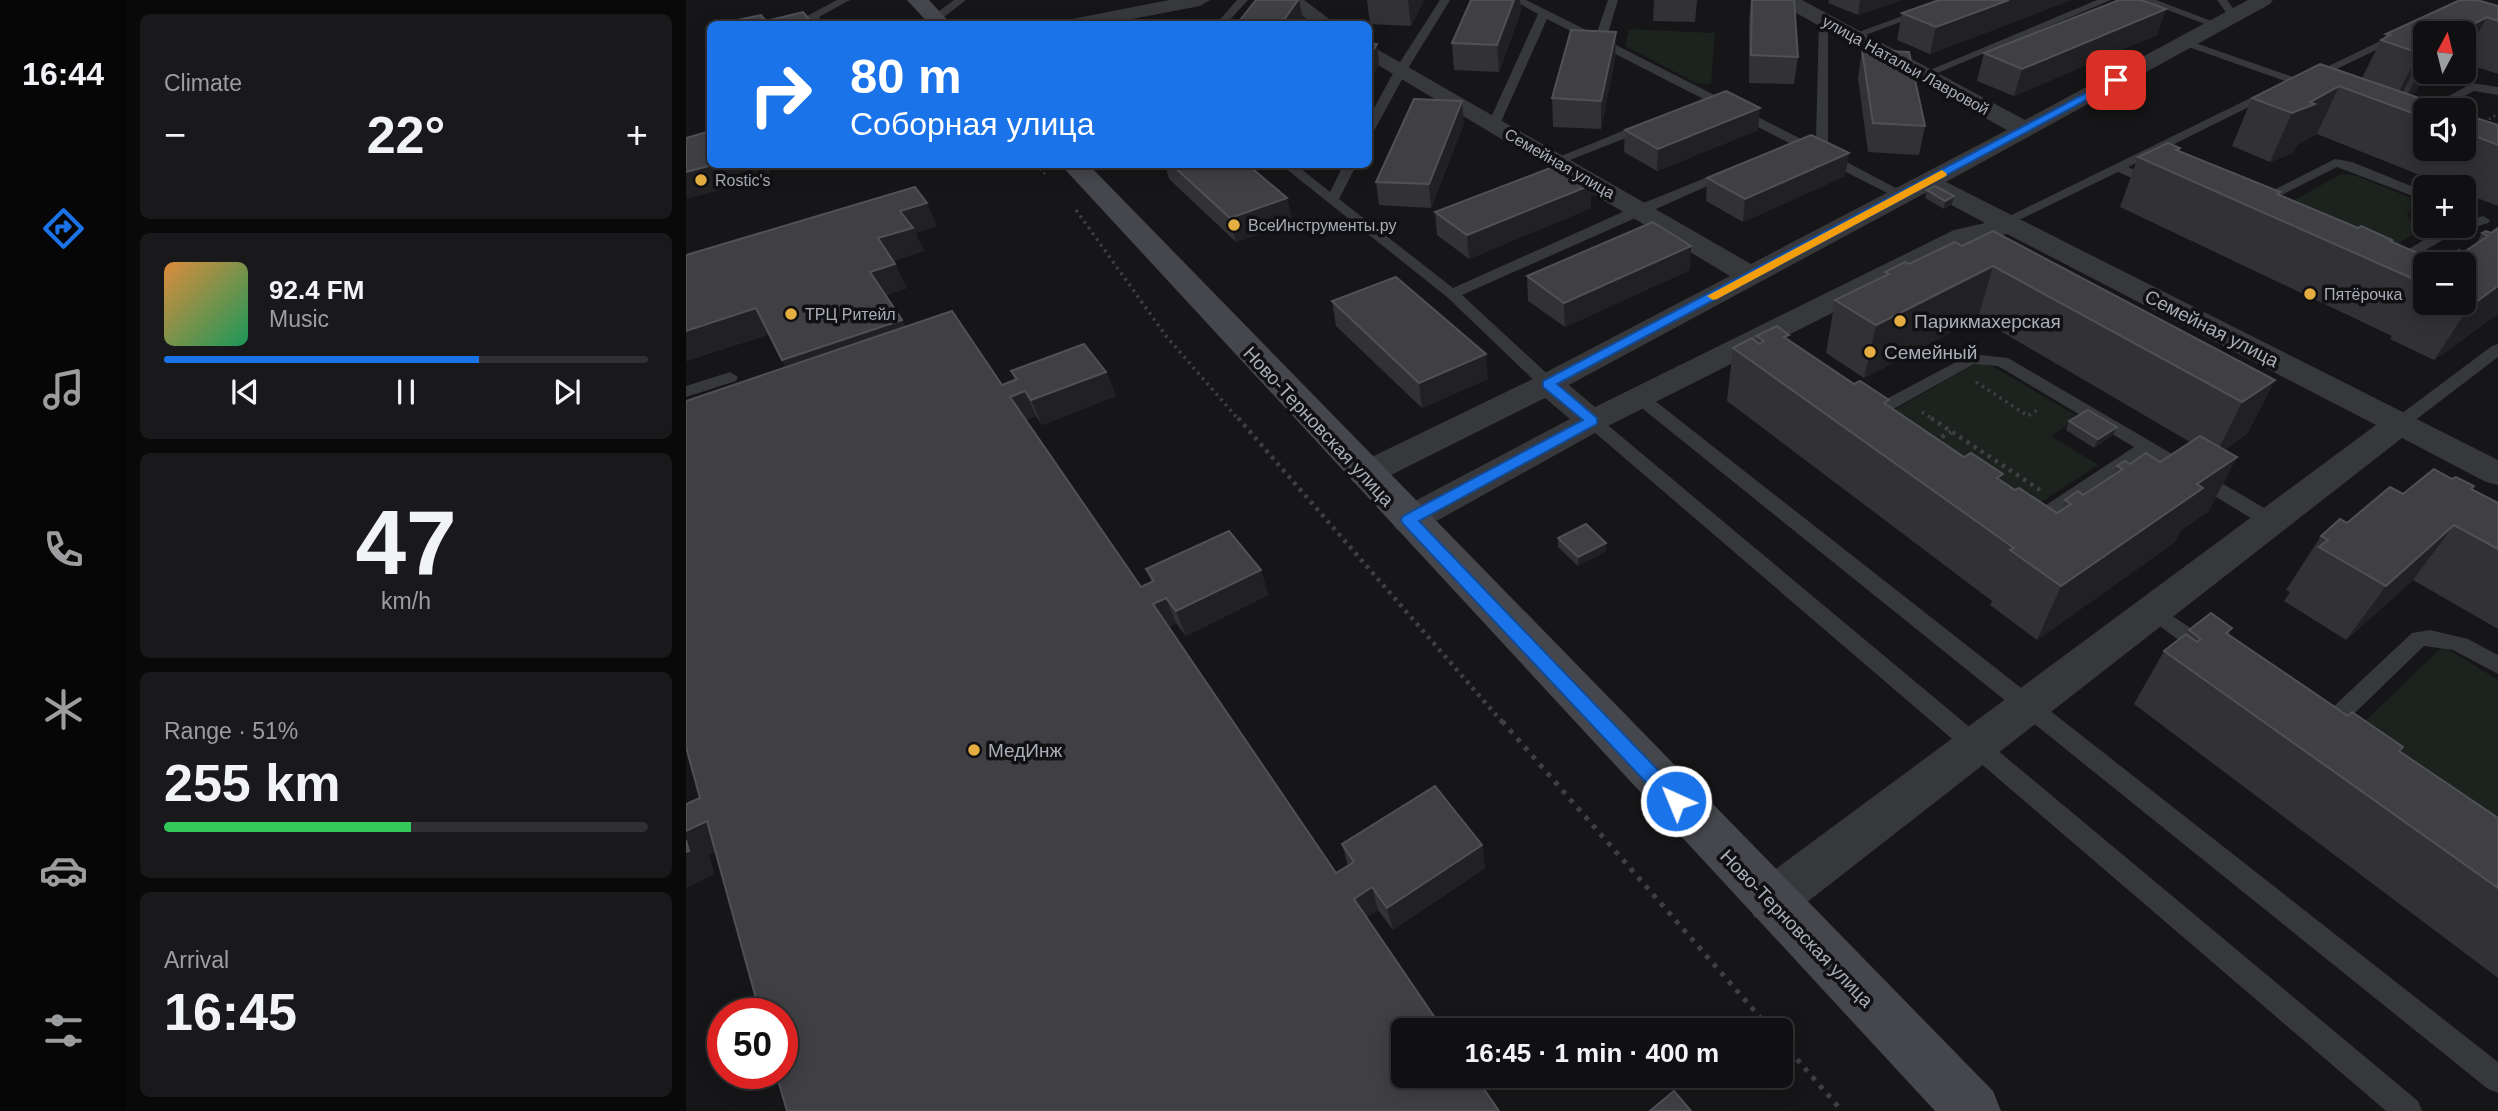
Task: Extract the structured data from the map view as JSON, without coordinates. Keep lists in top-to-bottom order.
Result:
{
  "streets": {
    "main road": ["Ново-Терновская улица"],
    "street": ["улица Натальи Лавровой", "Семейная улица"]
  },
  "places": [
    "Rostic's",
    "ВсеИнструменты.ру",
    "Пятёрочка",
    "ТРЦ Ритейл",
    "Парикмахерская",
    "Семейный",
    "МедИнж"
  ],
  "north": "top",
  "page": {
    "tabs": "16:44",
    "tile": [
      "Climate",
      ["47", "km/h"],
      ["Range · 51%", "255 km"],
      ["Arrival", "16:45"]
    ],
    "map_buttons": ["+", "−"],
    "turn": ["80 m", "Соборная улица"],
    "heat": ["−", "22°", "+"],
    "song": ["92.4 FM", "Music"],
    "limit": "50",
    "trip": "16:45 · 1 min · 400 m"
  }
}
